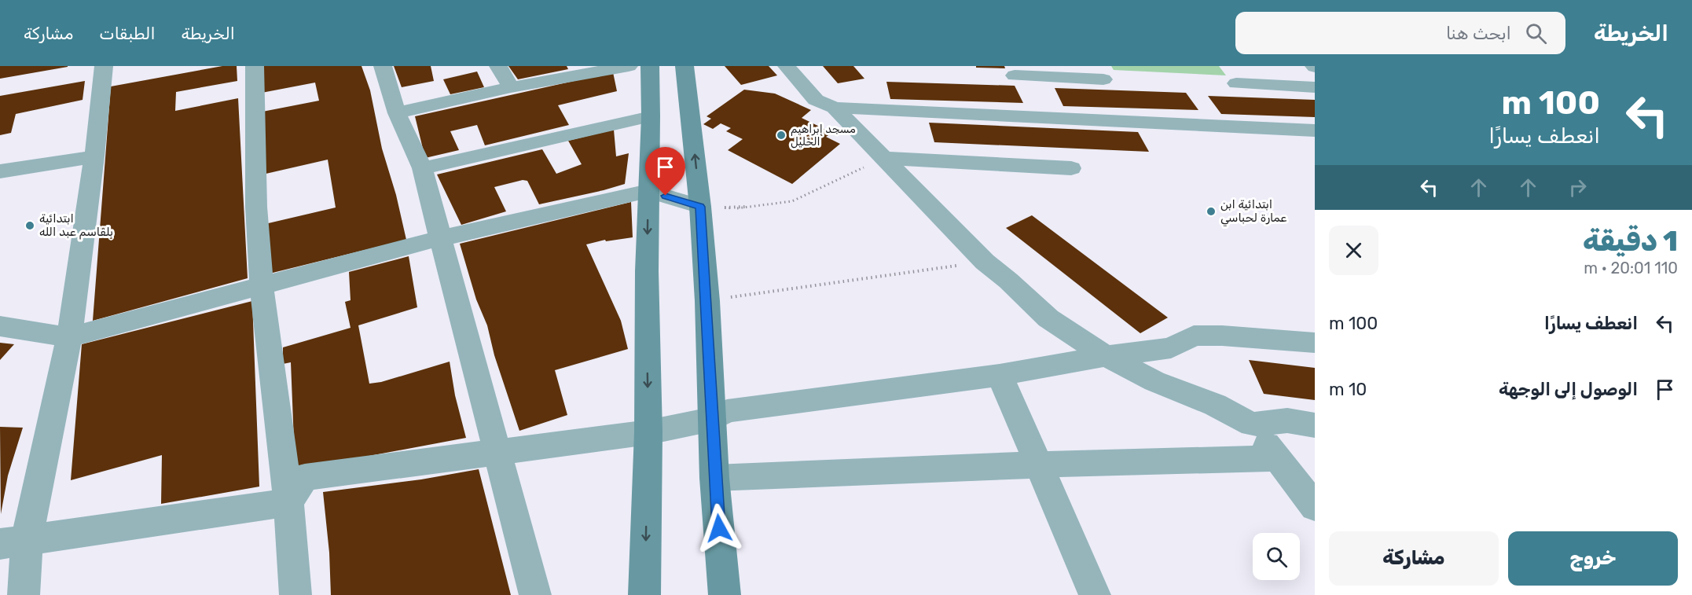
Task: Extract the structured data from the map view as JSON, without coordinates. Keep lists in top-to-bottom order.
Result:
{
  "places": ["مسجد إبراهيم الخليل", "ابتدائية ابن عمارة لحباسي", "ابتدائية بلقاسم عبد الله"],
  "page": {
    "header": "الخريطة",
    "search": "ابحث هنا",
    "nav": ["الخريطة", "الطبقات", "مشاركة"],
    "turn": ["100 m", "انعطف يسارًا"],
    "heading": ["1 دقيقة", "110 m · 20:01"],
    "list": [
      {
        "name": "انعطف يسارًا",
        "value": "100 m"
      },
      {
        "name": "الوصول إلى الوجهة",
        "value": "10 m"
      }
    ],
    "buttons": ["خروج", "مشاركة"]
  }
}
